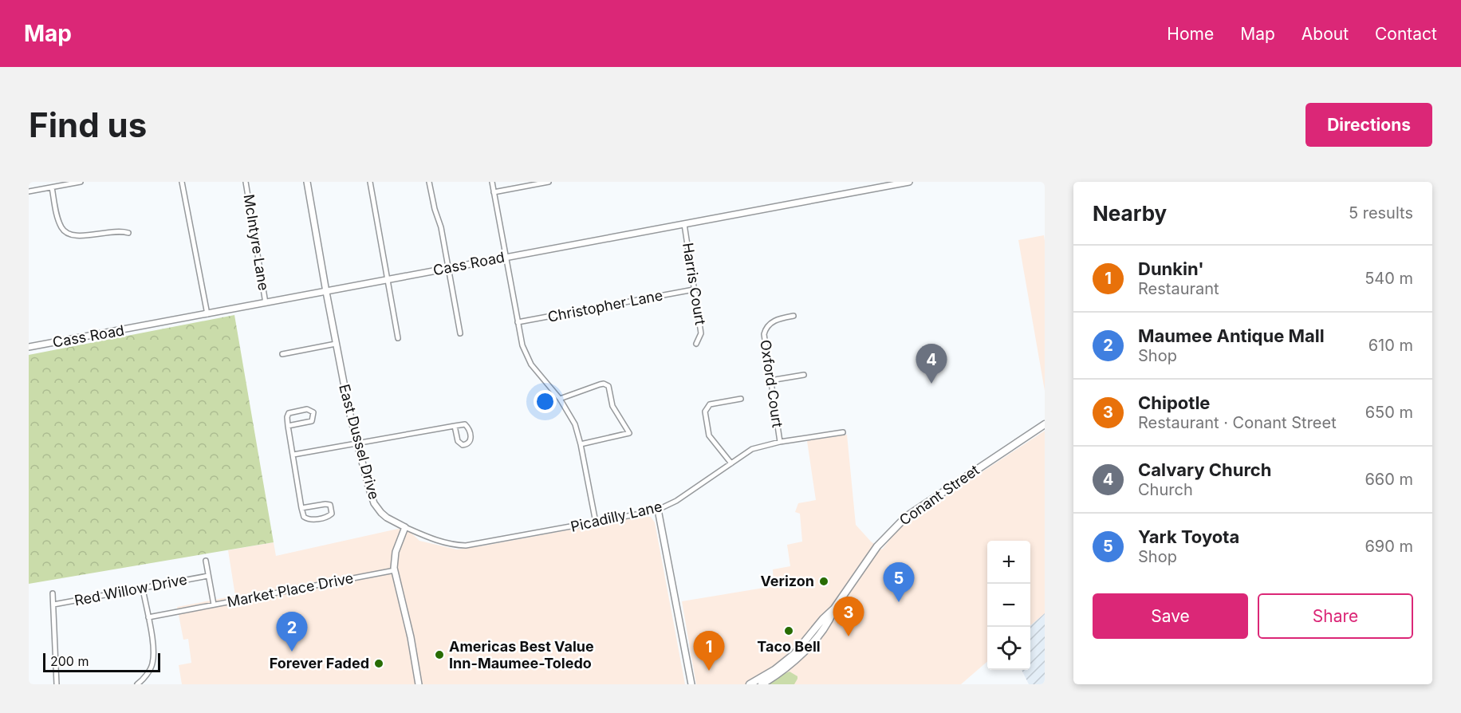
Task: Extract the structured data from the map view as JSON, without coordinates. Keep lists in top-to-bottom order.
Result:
{
  "streets": {
    "main road": ["Conant Street"],
    "street": [
      "McIntyre Lane",
      "Cass Road",
      "Harris Court",
      "Christopher Lane",
      "Oxford Court",
      "East Dussel Drive",
      "Picadilly Lane",
      "Red Willow Drive",
      "Market Place Drive"
    ]
  },
  "crossings": [
    ["McIntyre Lane", "Cass Road"],
    ["Cass Road", "Harris Court"],
    ["Cass Road", "East Dussel Drive"],
    ["Harris Court", "Christopher Lane"],
    ["Oxford Court", "Picadilly Lane"],
    ["East Dussel Drive", "Picadilly Lane"]
  ],
  "places": [
    "Verizon",
    "Taco Bell",
    "Americas Best Value Inn-Maumee-Toledo",
    "Forever Faded"
  ],
  "scale_bar": "200 m",
  "page": {
    "header": "Map",
    "nav": [
      "Home",
      "Map",
      "About",
      "Contact"
    ],
    "buttons": [
      "Directions",
      ["Save", "Share"]
    ],
    "title": "Find us",
    "heading": ["Nearby", "5 results"],
    "list": [
      {
        "mark": "1",
        "name": "Dunkin'",
        "note": "Restaurant",
        "value": "540 m"
      },
      {
        "mark": "2",
        "name": "Maumee Antique Mall",
        "note": "Shop",
        "value": "610 m"
      },
      {
        "mark": "3",
        "name": "Chipotle",
        "note": "Restaurant · Conant Street",
        "value": "650 m"
      },
      {
        "mark": "4",
        "name": "Calvary Church",
        "note": "Church",
        "value": "660 m"
      },
      {
        "mark": "5",
        "name": "Yark Toyota",
        "note": "Shop",
        "value": "690 m"
      }
    ],
    "pins": [
      "4",
      "5",
      "3",
      "2",
      "1"
    ],
    "map_buttons": ["+", "−"],
    "scale": "200 m"
  }
}
